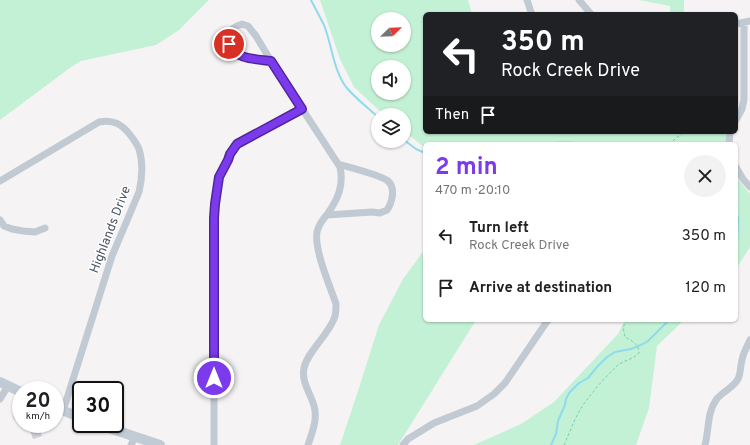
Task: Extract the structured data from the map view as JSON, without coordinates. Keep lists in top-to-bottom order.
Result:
{
  "streets": {
    "street": ["Highlands Drive"]
  },
  "north": "top right",
  "page": {
    "turn": ["350 m", "Rock Creek Drive"],
    "then": "Then",
    "heading": ["2 min", "470 m · 20:10"],
    "list": [
      {
        "name": "Turn left",
        "note": "Rock Creek Drive",
        "value": "350 m"
      },
      {
        "name": "Arrive at destination",
        "value": "120 m"
      }
    ],
    "speed": "20 km/h",
    "limit": "30"
  }
}
